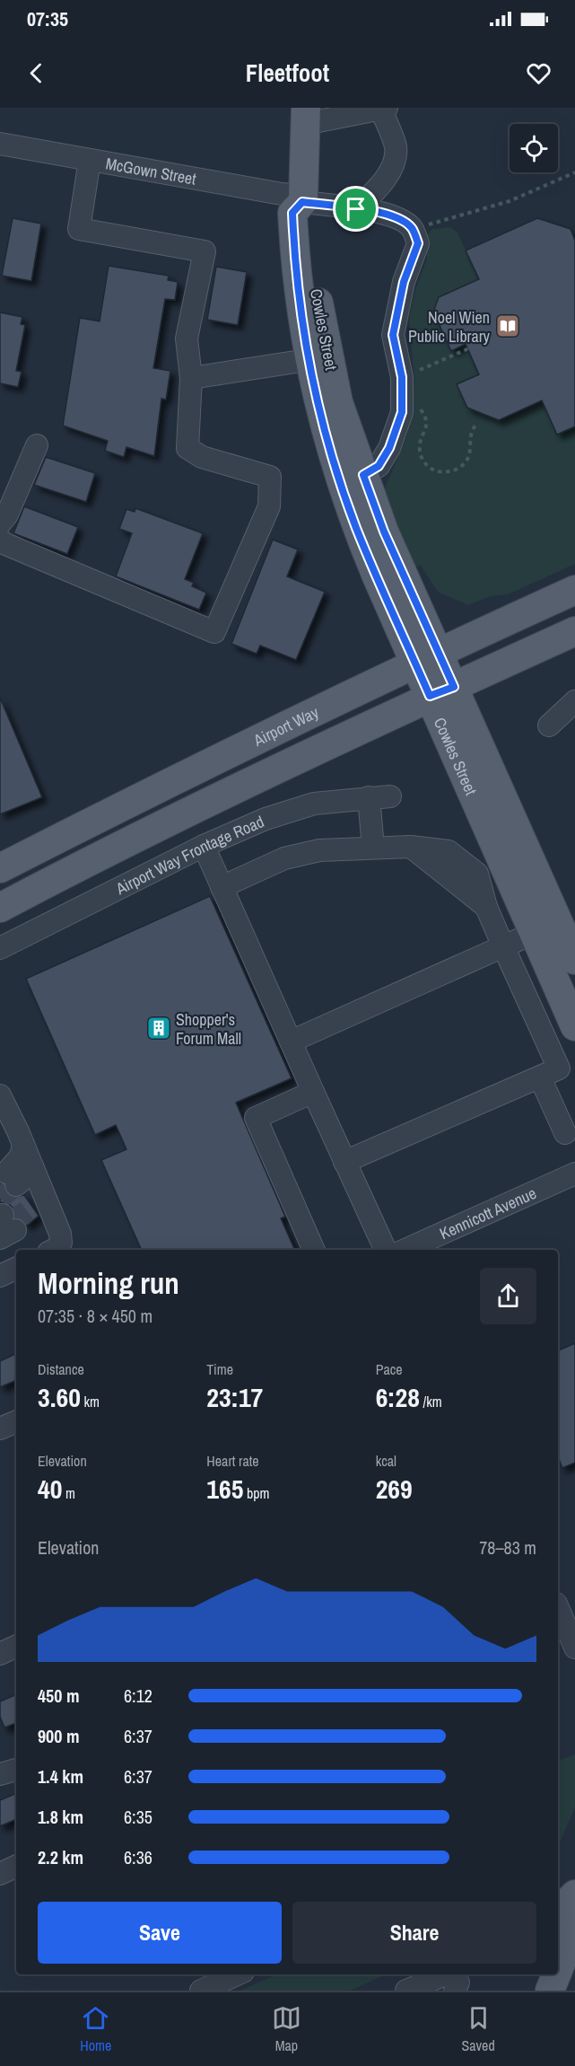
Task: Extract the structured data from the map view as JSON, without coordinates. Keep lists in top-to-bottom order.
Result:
{
  "streets": {
    "main road": ["Cowles Street", "Airport Way"],
    "street": ["McGown Street", "Airport Way Frontage Road", "Kennicott Avenue"]
  },
  "crossings": [
    ["McGown Street", "Cowles Street"],
    ["Cowles Street", "Airport Way"]
  ],
  "places": {
    "library": ["Noel Wien Public Library"],
    "building": ["Shopper's Forum Mall"]
  },
  "page": {
    "status": "07:35",
    "header": "Fleetfoot",
    "heading": ["Morning run", "07:35 · 8 × 450 m"],
    "stats": [
      ["Distance", "3.60 km"],
      ["Time", "23:17"],
      ["Pace", "6:28 /km"],
      ["Elevation", "40 m"],
      ["Heart rate", "165 bpm"],
      ["kcal", "269"]
    ],
    "chart": ["Elevation", "78–83 m"],
    "list": [
      {
        "name": "450 m",
        "note": "6:12"
      },
      {
        "name": "900 m",
        "note": "6:37"
      },
      {
        "name": "1.4 km",
        "note": "6:37"
      },
      {
        "name": "1.8 km",
        "note": "6:35"
      },
      {
        "name": "2.2 km",
        "note": "6:36"
      }
    ],
    "buttons": ["Save", "Share"],
    "tabs": ["Home", "Map", "Saved"]
  }
}
